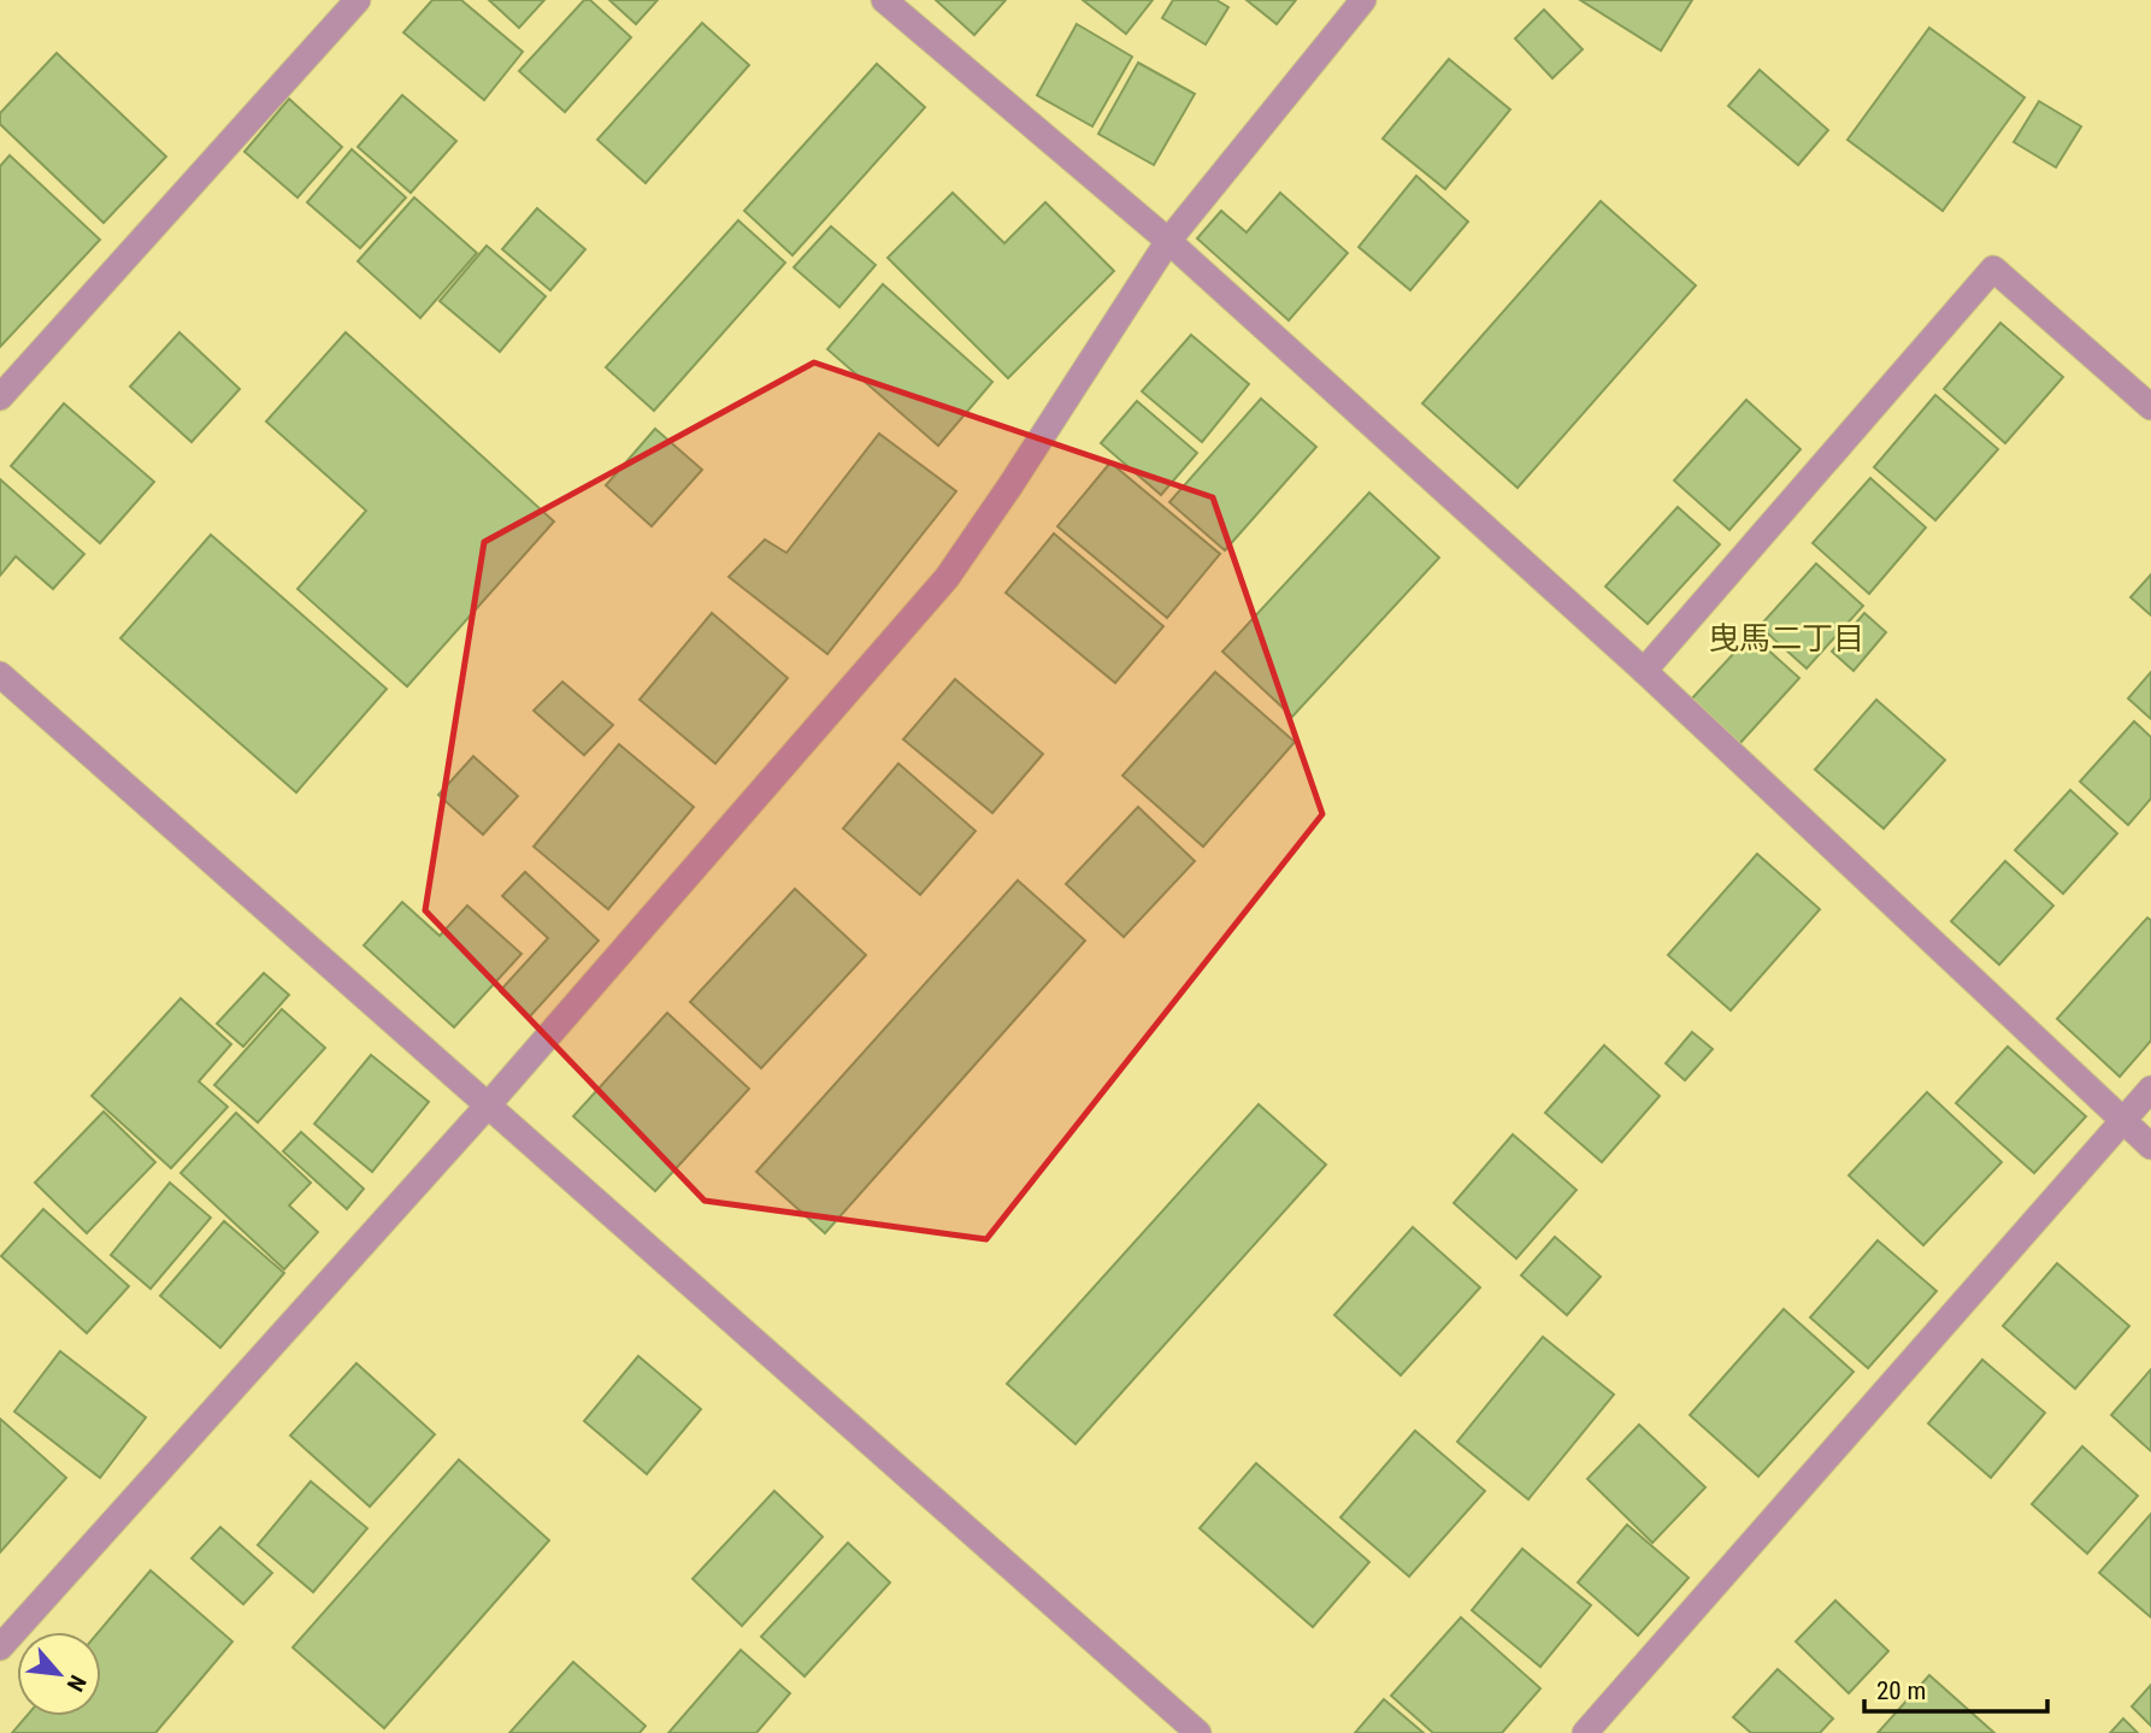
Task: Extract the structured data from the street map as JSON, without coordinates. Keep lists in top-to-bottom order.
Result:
{
  "districts": ["曳馬二丁目"],
  "scale_bar": "20 m",
  "north": "bottom right"
}
